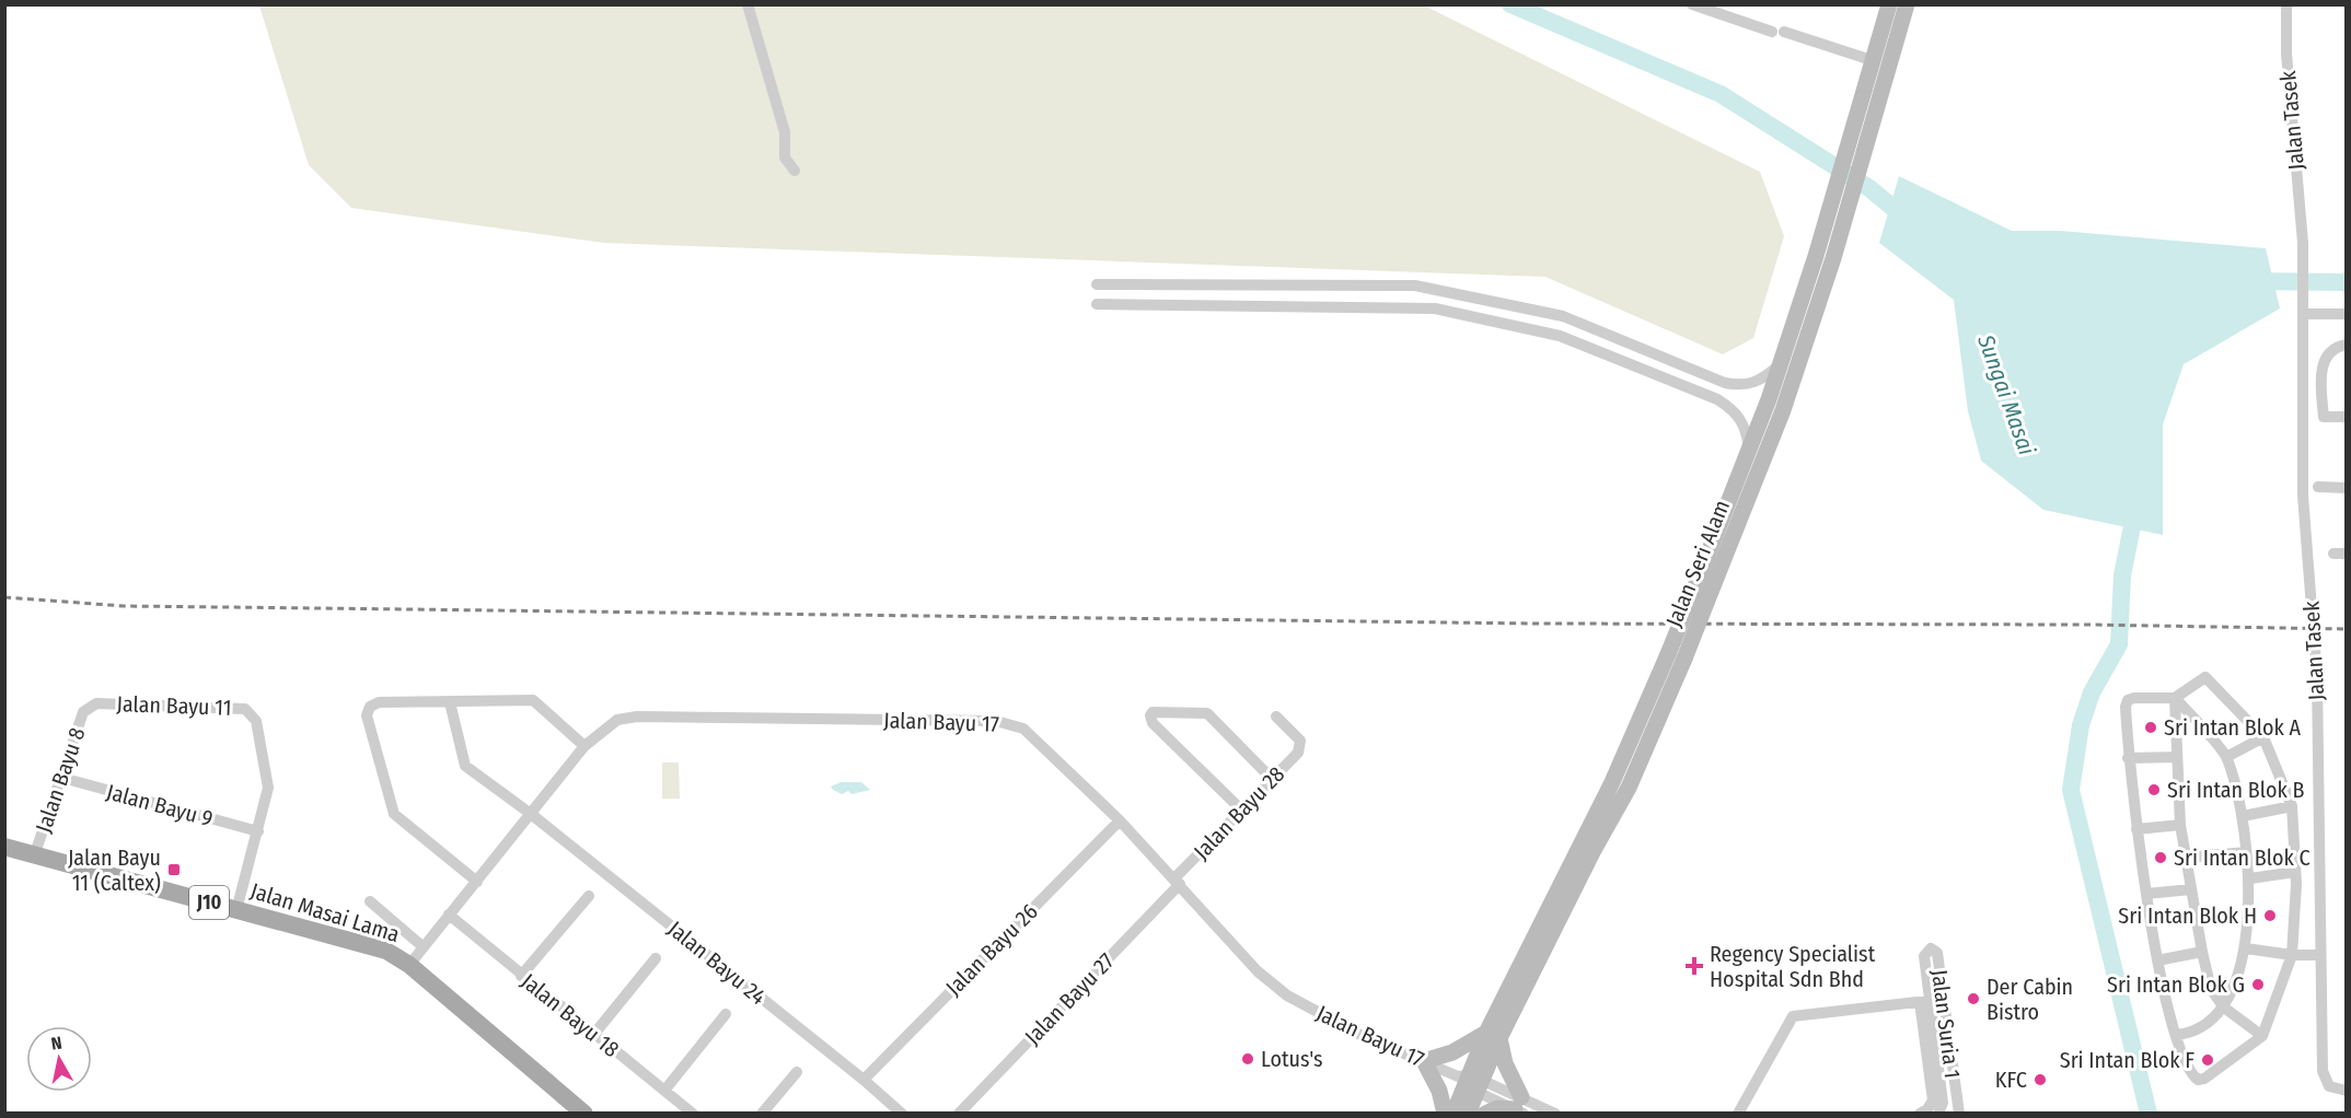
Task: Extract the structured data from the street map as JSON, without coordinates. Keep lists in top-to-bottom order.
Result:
{
  "streets": {
    "main road": ["Jalan Seri Alam", "J10", "Jalan Masai Lama"],
    "street": [
      "Jalan Tasek",
      "Jalan Bayu 11",
      "Jalan Bayu 17",
      "Jalan Bayu 8",
      "Jalan Bayu 9",
      "Jalan Bayu 28",
      "Jalan Bayu 26",
      "Jalan Bayu 24",
      "Jalan Bayu 27",
      "Jalan Bayu 18",
      "Jalan Suria 1"
    ]
  },
  "crossings": [
    ["Jalan Seri Alam", "Jalan Bayu 17"],
    ["Jalan Bayu 11", "Jalan Bayu 8"],
    ["Jalan Bayu 11", "Jalan Bayu 9"],
    ["Jalan Bayu 11", "Jalan Masai Lama"],
    ["Jalan Bayu 17", "Jalan Bayu 28"],
    ["Jalan Bayu 17", "Jalan Masai Lama"],
    ["Jalan Bayu 17", "Jalan Bayu 26"],
    ["Jalan Bayu 17", "Jalan Bayu 24"],
    ["Jalan Bayu 17", "Jalan Bayu 27"],
    ["Jalan Bayu 17", "Jalan Bayu 18"],
    ["Jalan Bayu 8", "Jalan Bayu 9"],
    ["Jalan Bayu 8", "Jalan Masai Lama"],
    ["Jalan Bayu 28", "Jalan Bayu 27"],
    ["Jalan Bayu 26", "Jalan Bayu 24"]
  ],
  "water": ["Sungai Masai"],
  "places": {
    "other": [
      "Sri Intan Blok A",
      "Sri Intan Blok B",
      "Sri Intan Blok C",
      "Sri Intan Blok H",
      "Sri Intan Blok G",
      "Der Cabin Bistro",
      "Lotus's",
      "Sri Intan Blok F",
      "KFC"
    ],
    "transit": ["Jalan Bayu 11 (Caltex)"],
    "health": ["Regency Specialist Hospital Sdn Bhd"]
  },
  "north": "top"
}
